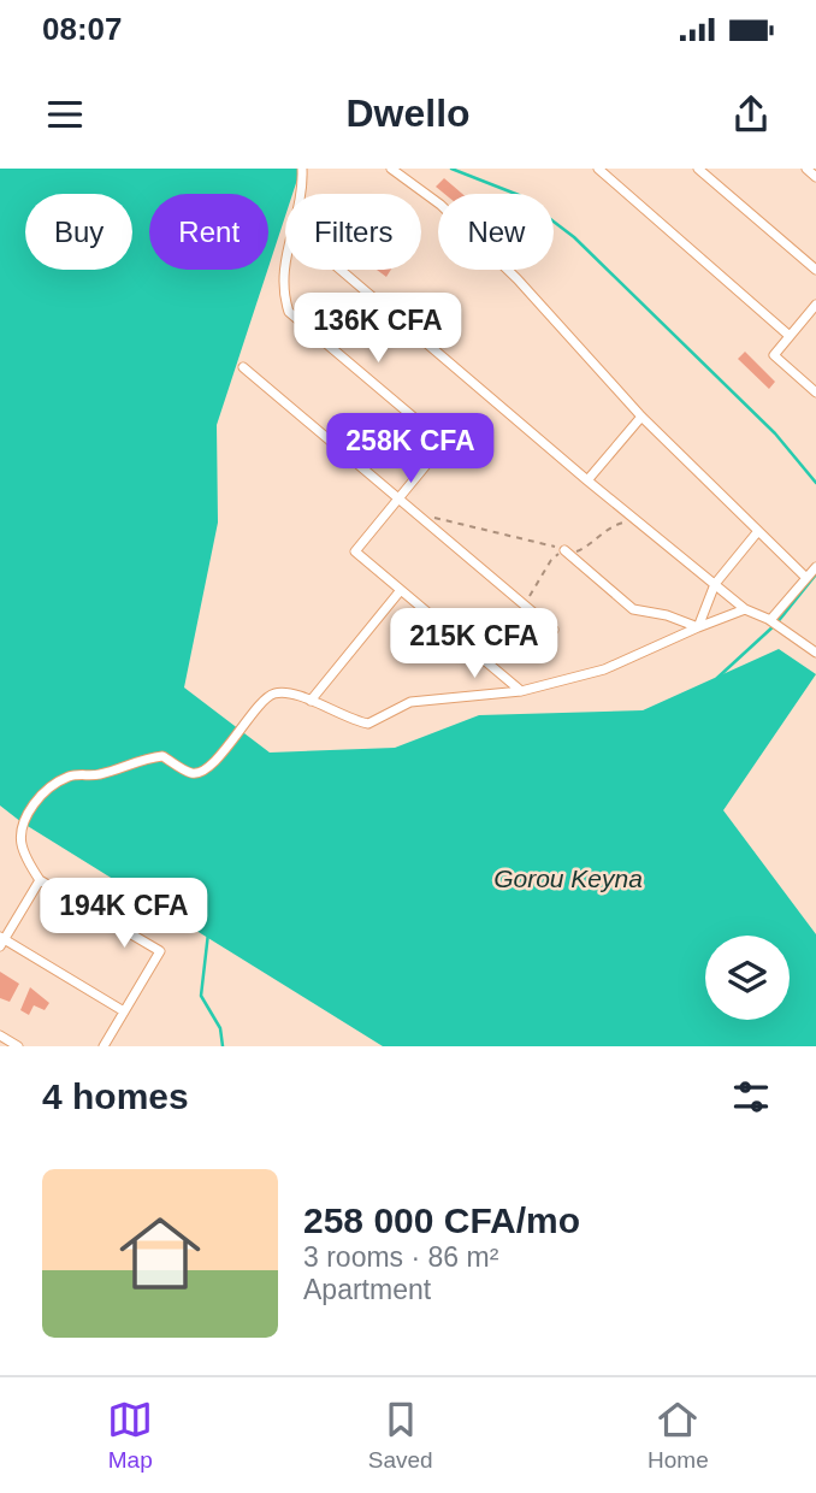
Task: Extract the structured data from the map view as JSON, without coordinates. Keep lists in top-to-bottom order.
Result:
{
  "water": ["Gorou Keyna"],
  "page": {
    "status": "08:07",
    "header": "Dwello",
    "chip": [
      "Buy",
      "Rent",
      "Filters",
      "New"
    ],
    "price": [
      "136K CFA",
      "258K CFA",
      "215K CFA",
      "194K CFA"
    ],
    "heading": "4 homes",
    "list": [
      {
        "name": "258 000 CFA/mo",
        "note": "3 rooms · 86 m² · Apartment"
      }
    ],
    "tabs": ["Map", "Saved", "Home"]
  }
}
